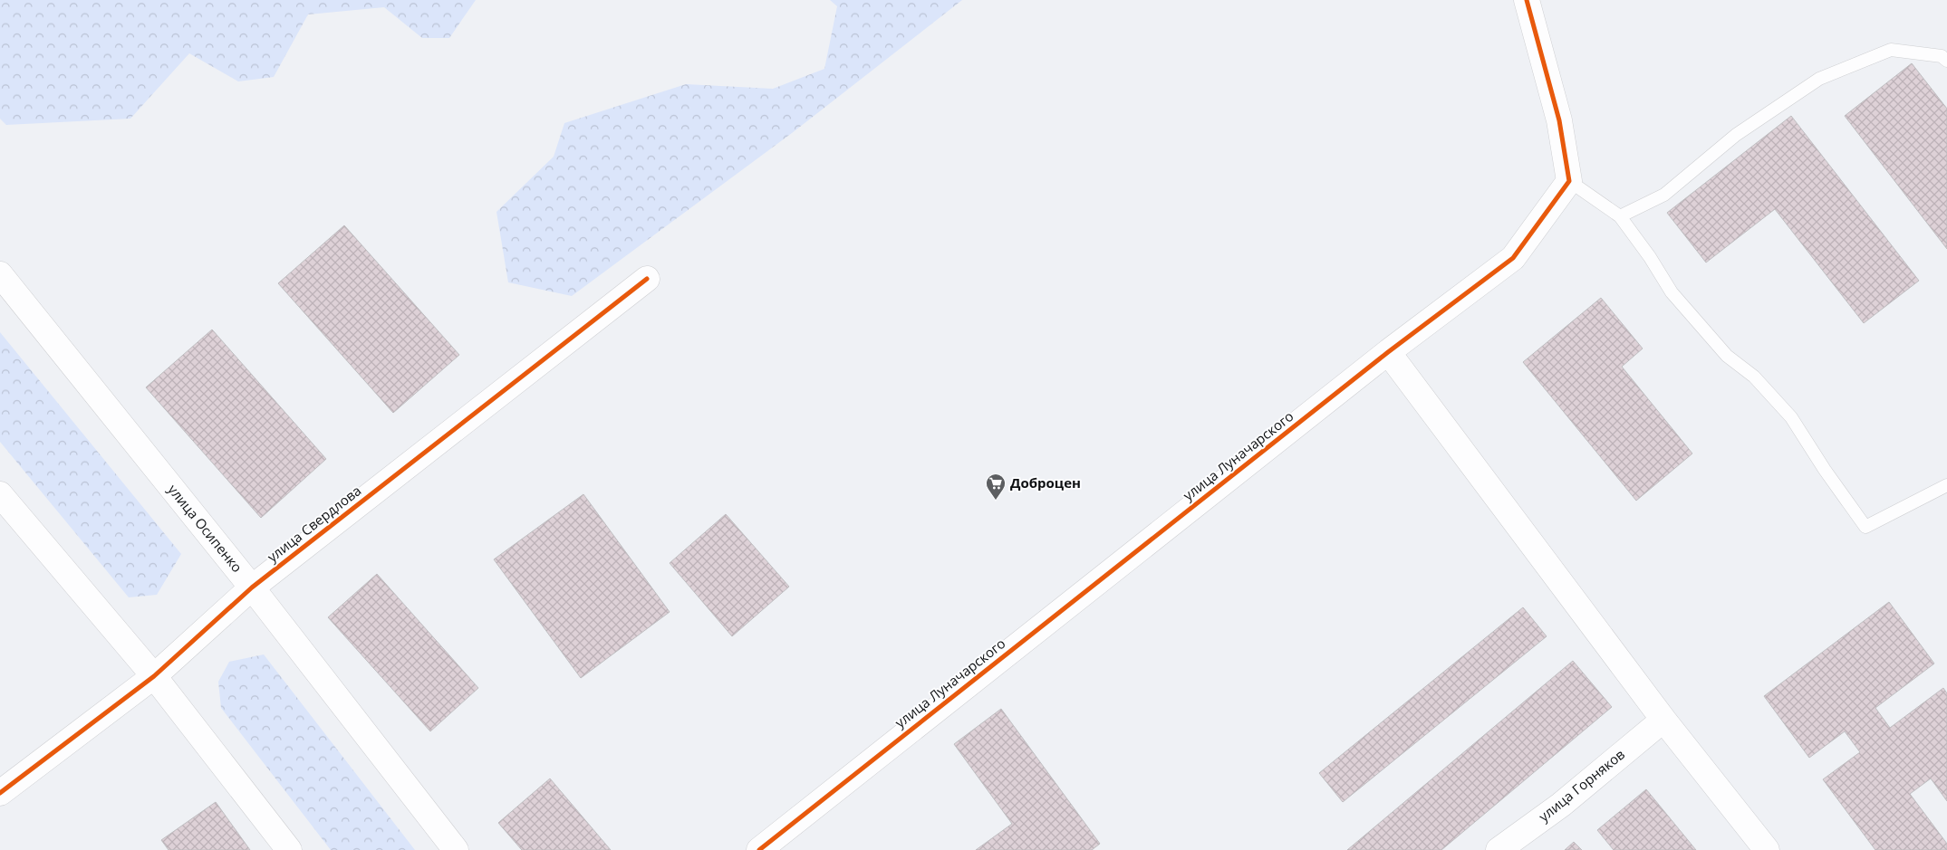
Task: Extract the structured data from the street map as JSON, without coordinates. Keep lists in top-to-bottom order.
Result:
{
  "streets": {
    "street": [
      "улица Луначарского",
      "улица Свердлова",
      "улица Осипенко",
      "улица Горняков"
    ]
  },
  "crossings": [
    ["улица Свердлова", "улица Осипенко"]
  ],
  "places": {
    "supermarket": ["Доброцен"]
  }
}
